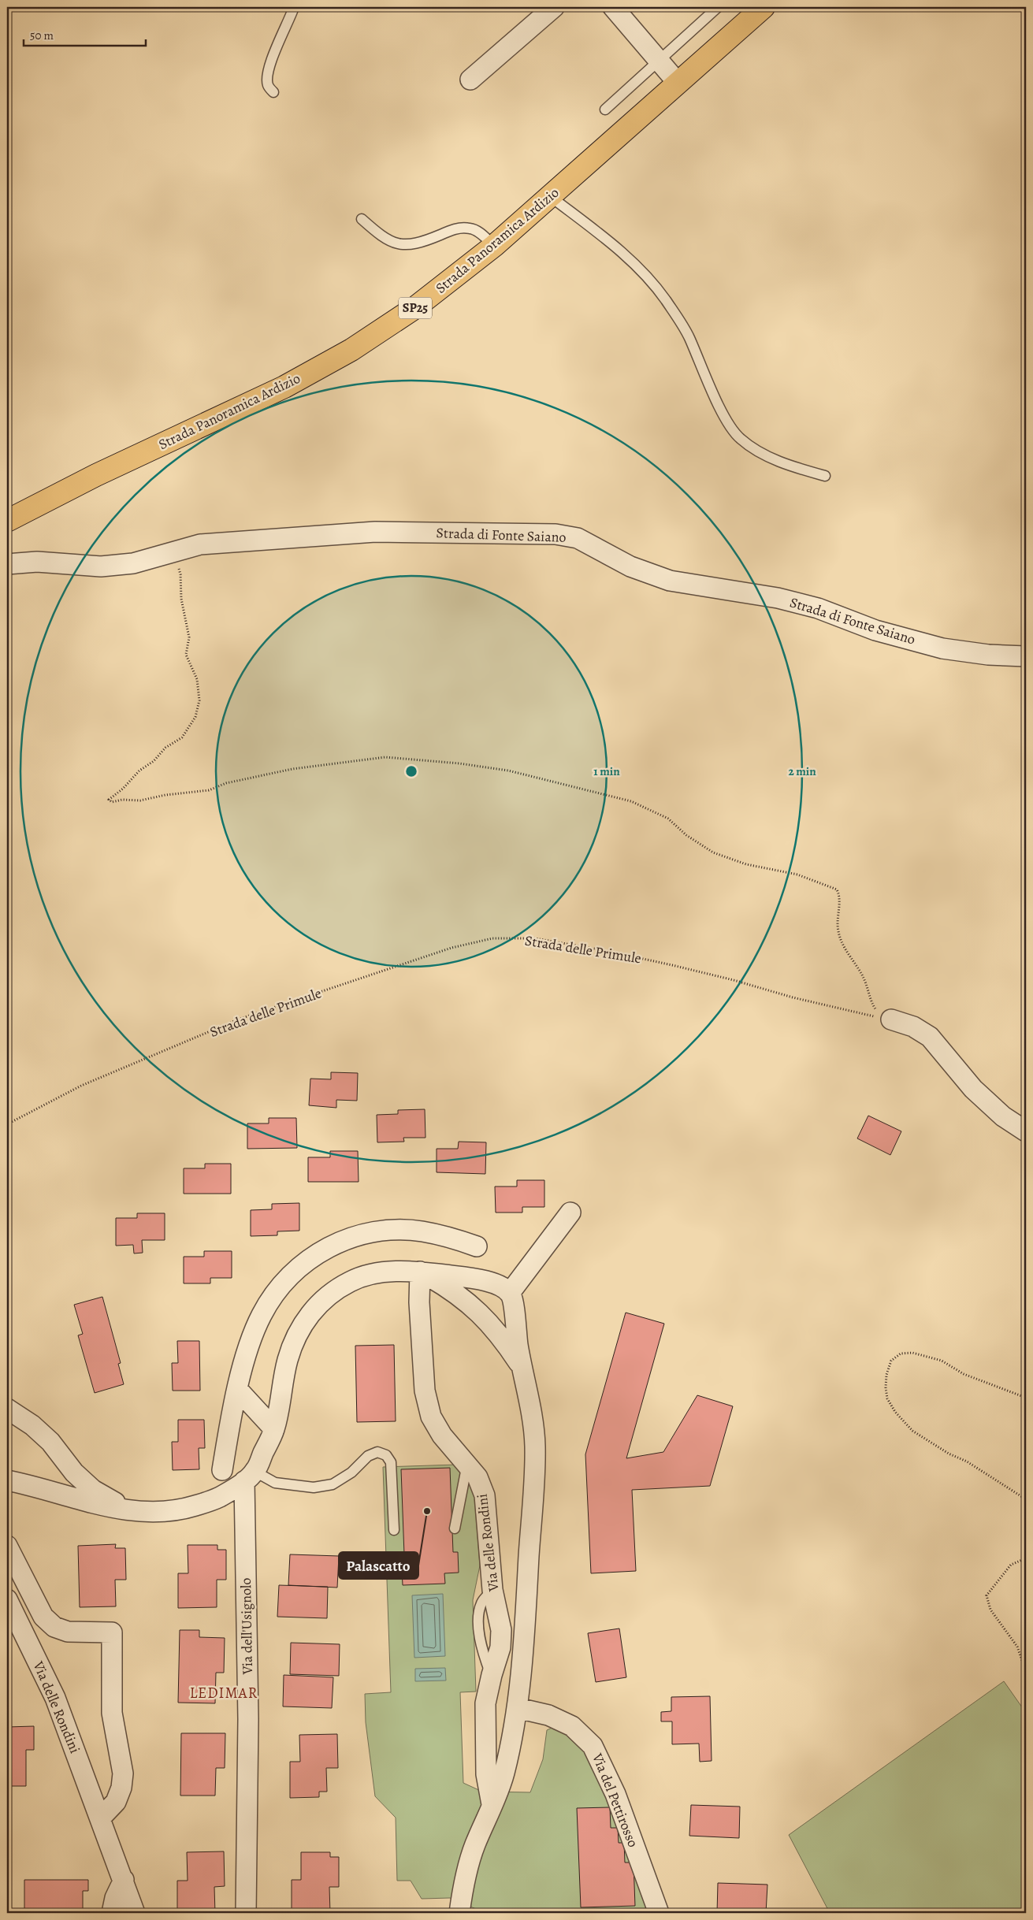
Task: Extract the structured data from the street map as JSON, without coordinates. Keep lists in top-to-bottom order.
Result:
{
  "streets": {
    "main road": ["Strada Panoramica Ardizio", "SP25"],
    "street": [
      "Strada di Fonte Saiano",
      "Via delle Rondini",
      "Via dell'Usignolo",
      "Via del Pettirosso"
    ],
    "path": ["Strada delle Primule"]
  },
  "districts": ["LEDIMAR"],
  "places": ["Palascatto"],
  "scale_bar": "50 m",
  "rings": ["1 min", "2 min"]
}
